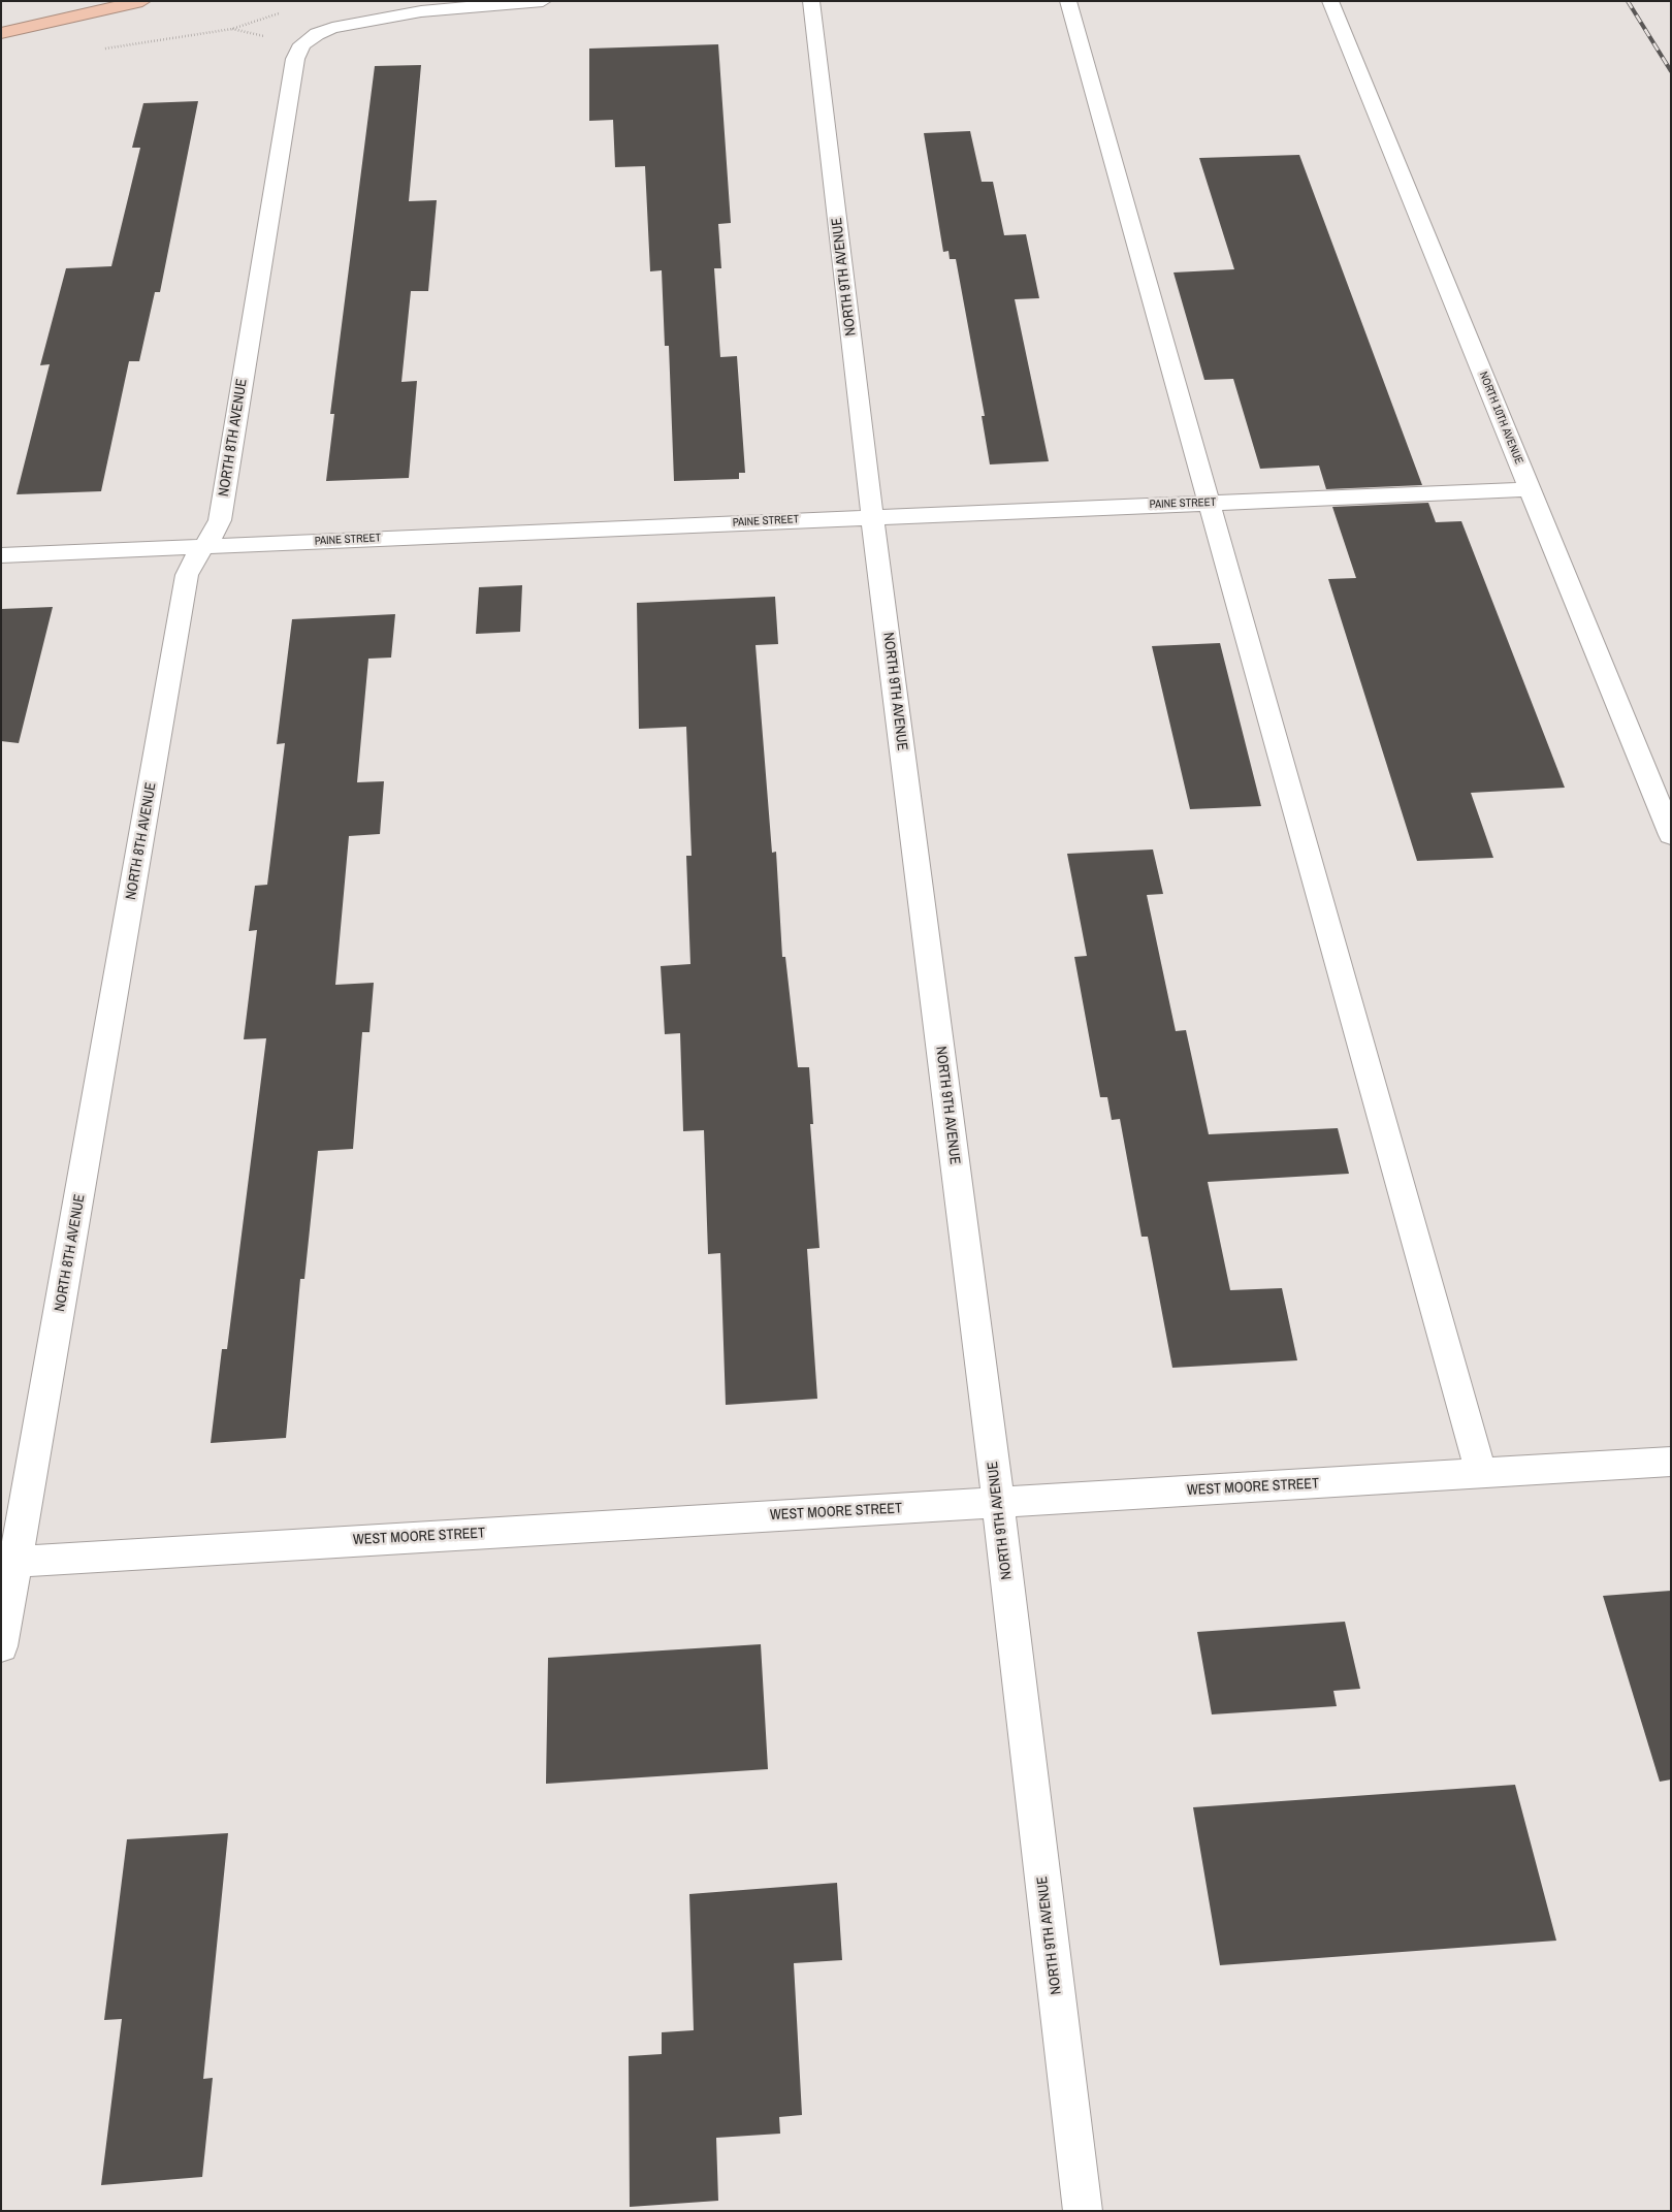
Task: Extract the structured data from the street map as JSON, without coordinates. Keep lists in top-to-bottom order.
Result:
{
  "streets": {
    "street": [
      "NORTH 9TH AVENUE",
      "NORTH 10TH AVENUE",
      "NORTH 8TH AVENUE",
      "PAINE STREET",
      "WEST MOORE STREET"
    ]
  },
  "crossings": [
    ["NORTH 9TH AVENUE", "PAINE STREET"],
    ["NORTH 9TH AVENUE", "WEST MOORE STREET"],
    ["NORTH 10TH AVENUE", "PAINE STREET"],
    ["NORTH 8TH AVENUE", "PAINE STREET"],
    ["NORTH 8TH AVENUE", "WEST MOORE STREET"]
  ]
}
